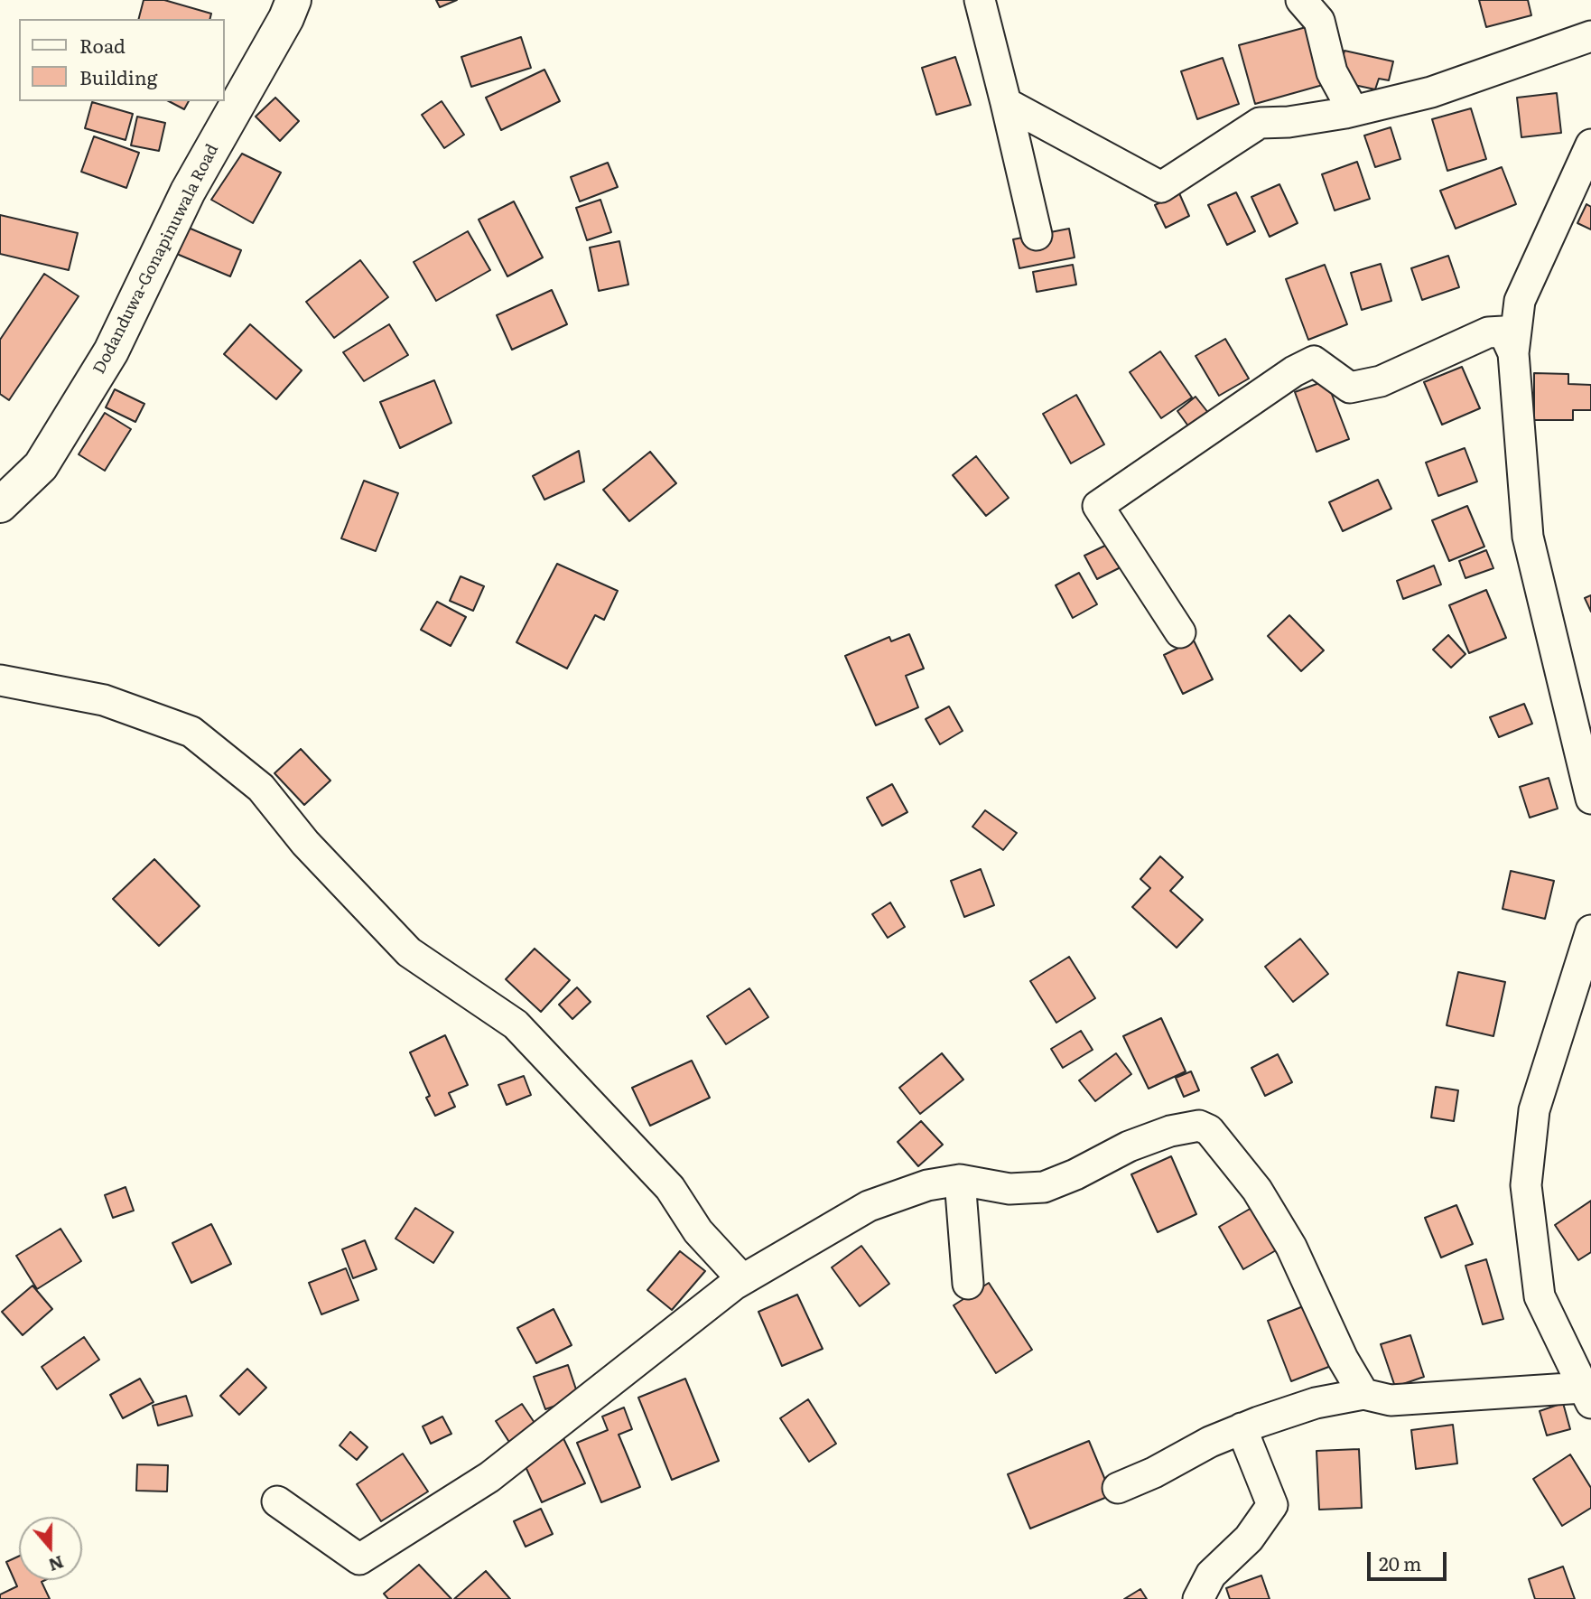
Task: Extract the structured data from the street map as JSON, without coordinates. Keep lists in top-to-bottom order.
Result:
{
  "streets": {
    "main road": ["Dodanduwa-Gonapinuwala Road"]
  },
  "legend": ["Road", "Building"],
  "scale_bar": "20 m",
  "north": "bottom"
}
